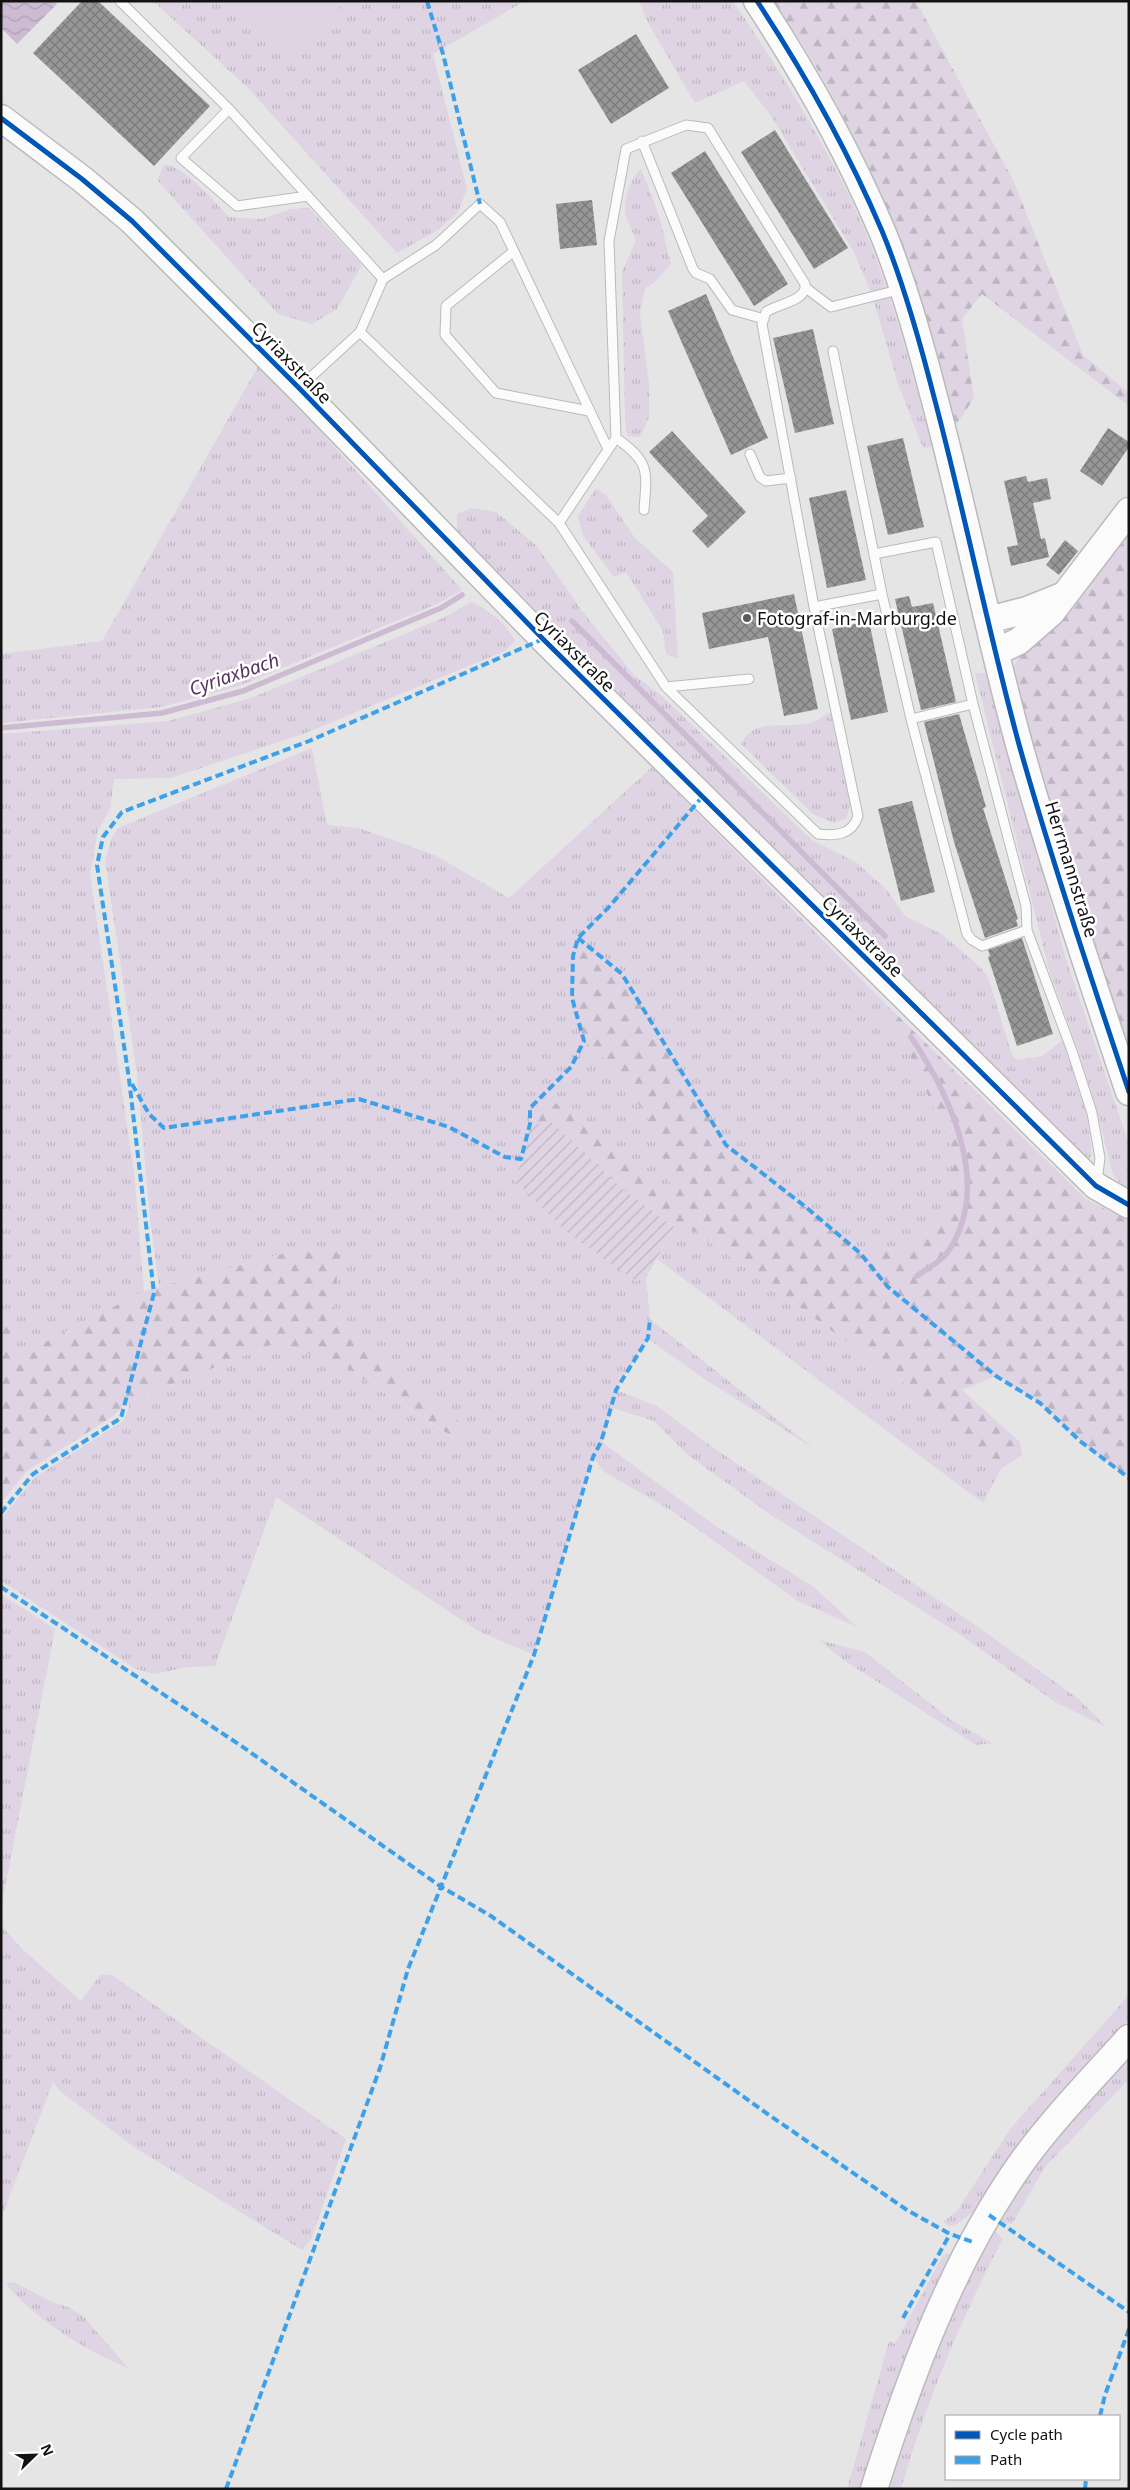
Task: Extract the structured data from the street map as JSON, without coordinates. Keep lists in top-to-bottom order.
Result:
{
  "streets": {
    "street": ["Cyriaxstraße", "Herrmannstraße"]
  },
  "water": ["Cyriaxbach"],
  "places": ["Fotograf-in-Marburg.de"],
  "legend": ["Cycle path", "Path"],
  "north": "top right"
}
